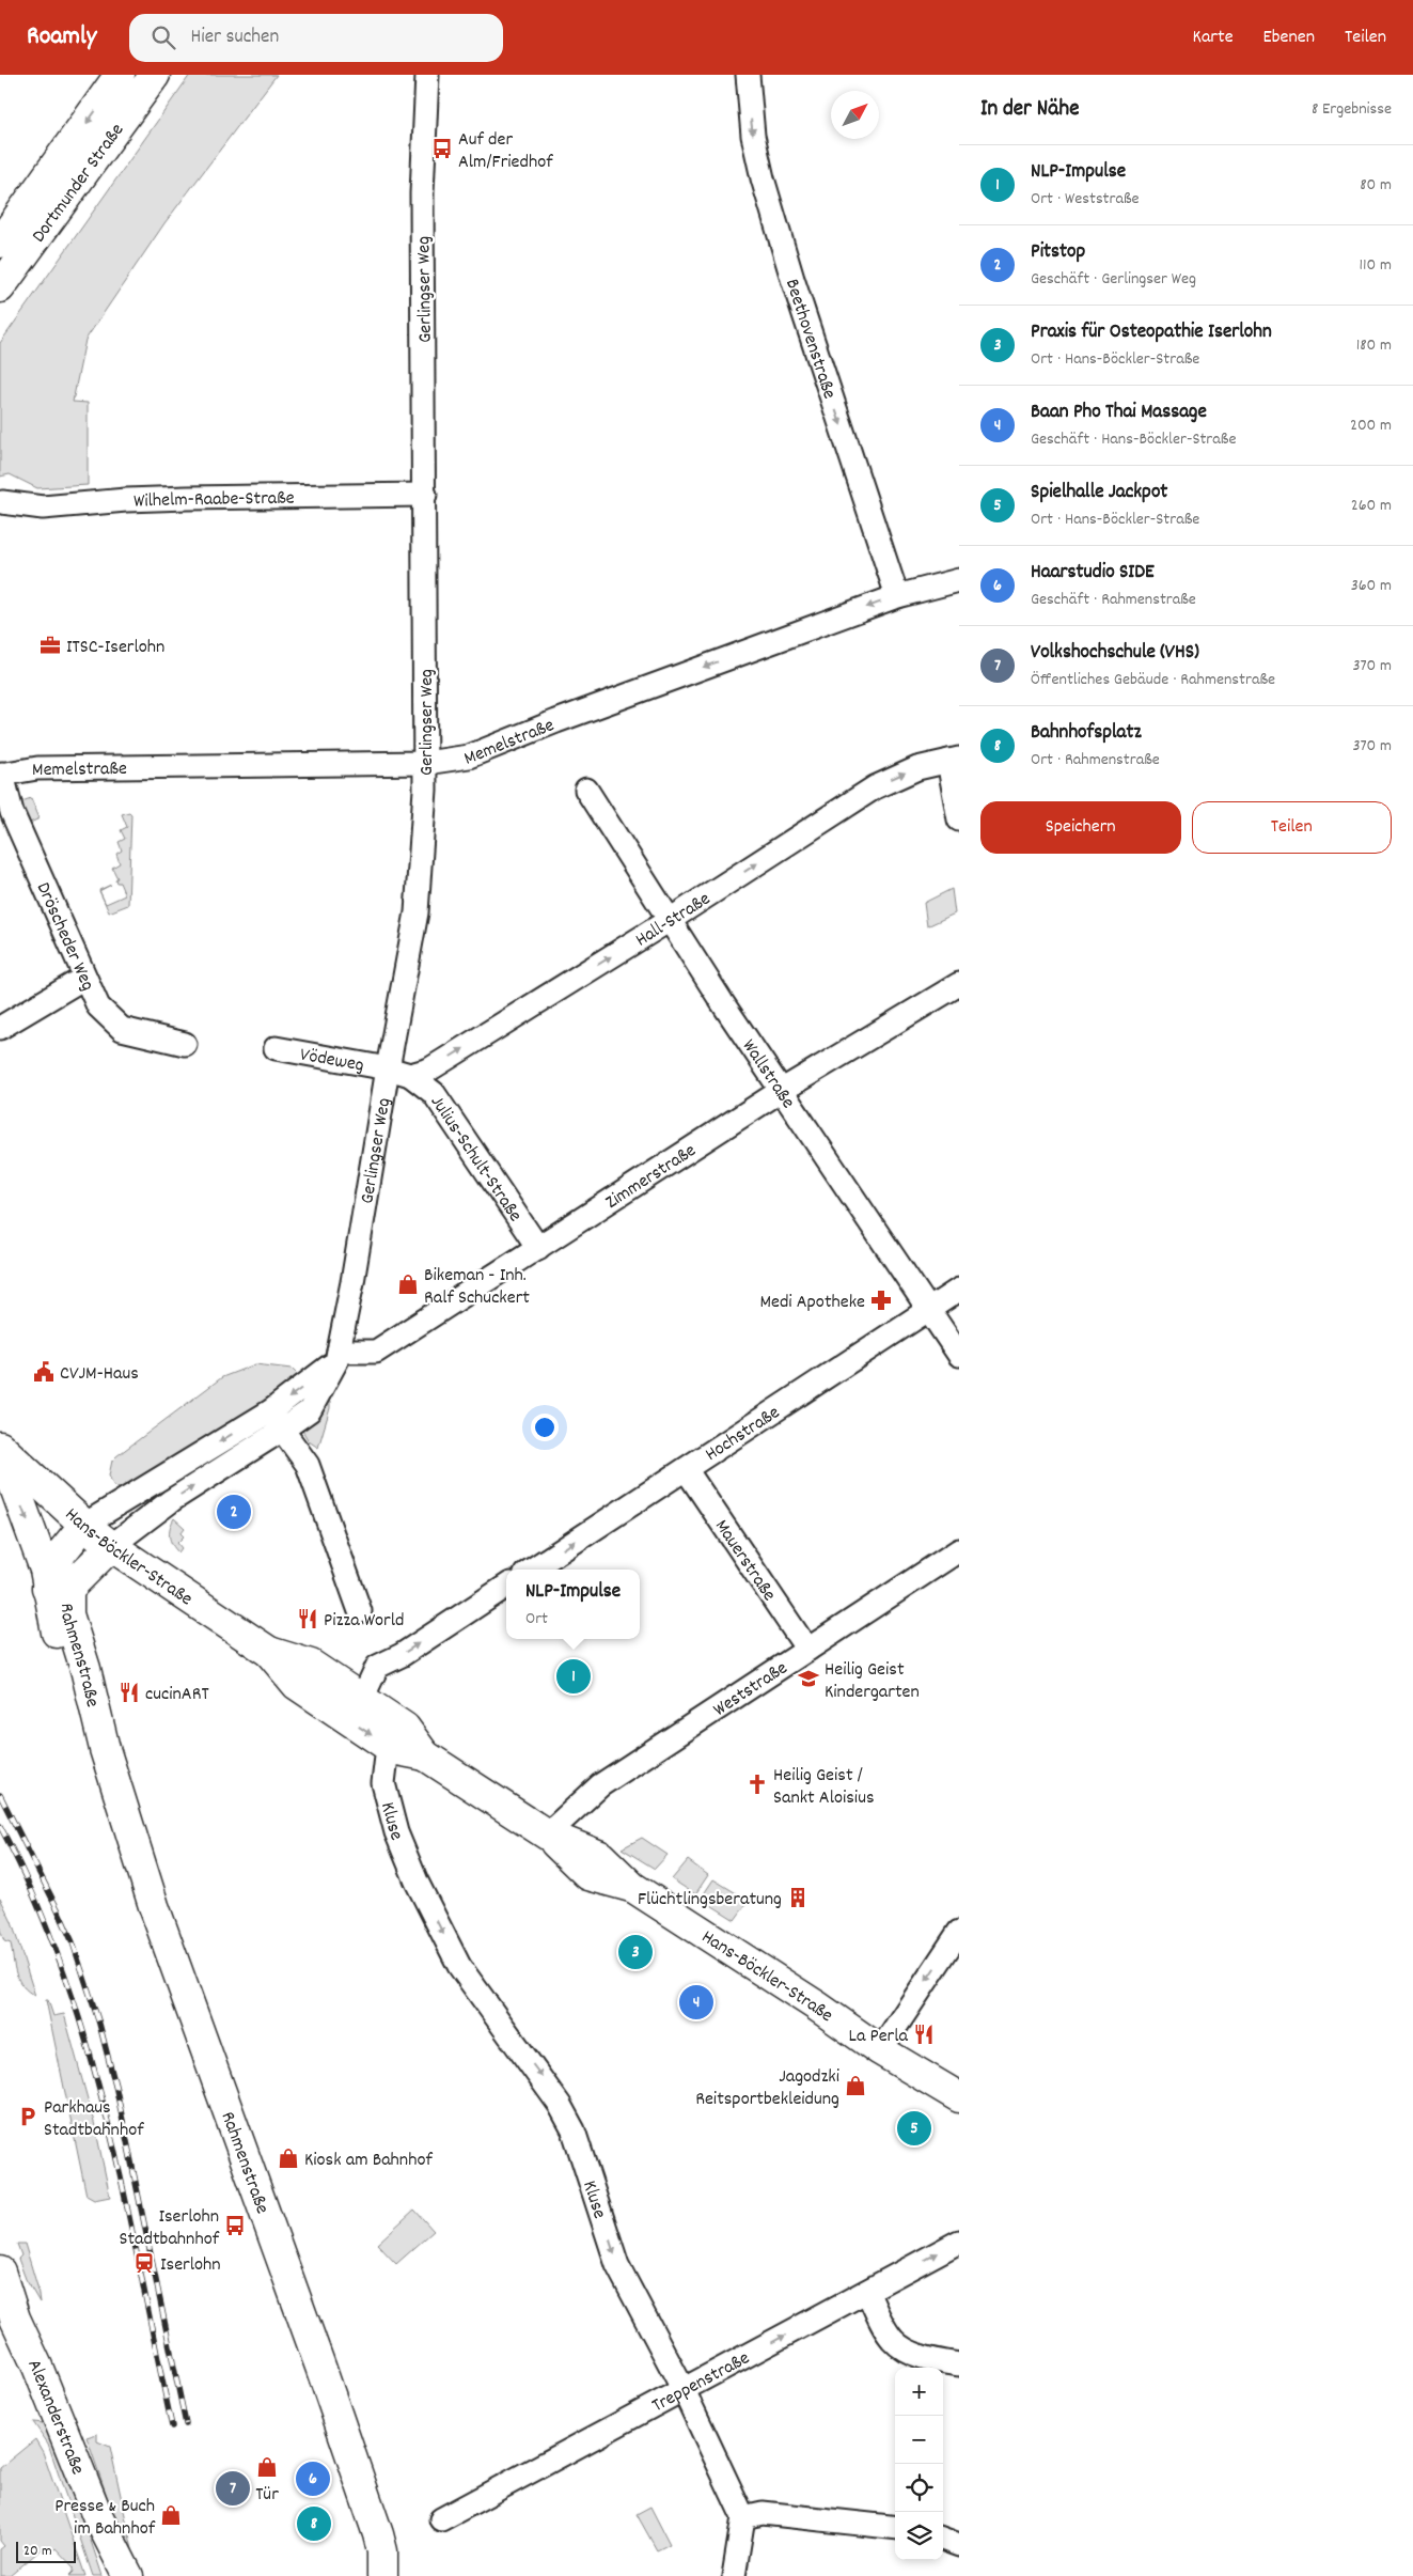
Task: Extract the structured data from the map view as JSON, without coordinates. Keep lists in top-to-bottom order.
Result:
{
  "streets": {
    "main road": [
      "Dortmunder Straße",
      "Hans-Böckler-Straße",
      "Rahmenstraße",
      "Alexanderstraße"
    ],
    "street": [
      "Gerlingser Weg",
      "Beethovenstraße",
      "Wilhelm-Raabe-Straße",
      "Memelstraße",
      "Hall-Straße",
      "Dröscheder Weg",
      "Vödeweg",
      "Wallstraße",
      "Julius-Schult-Straße",
      "Zimmerstraße",
      "Hochstraße",
      "Mauerstraße",
      "Weststraße",
      "Kluse",
      "Treppenstraße"
    ]
  },
  "crossings": [
    ["Gerlingser Weg", "Wilhelm-Raabe-Straße"],
    ["Gerlingser Weg", "Memelstraße"],
    ["Gerlingser Weg", "Vödeweg"],
    ["Gerlingser Weg", "Zimmerstraße"],
    ["Beethovenstraße", "Memelstraße"],
    ["Memelstraße", "Dröscheder Weg"],
    ["Hall-Straße", "Wallstraße"],
    ["Hall-Straße", "Julius-Schult-Straße"],
    ["Wallstraße", "Zimmerstraße"],
    ["Wallstraße", "Hochstraße"],
    ["Julius-Schult-Straße", "Zimmerstraße"],
    ["Hochstraße", "Mauerstraße"],
    ["Hans-Böckler-Straße", "Rahmenstraße"],
    ["Hans-Böckler-Straße", "Weststraße"],
    ["Hans-Böckler-Straße", "Kluse"],
    ["Mauerstraße", "Weststraße"],
    ["Kluse", "Treppenstraße"]
  ],
  "one_way": [
    "Beethovenstraße",
    "Memelstraße",
    "Hall-Straße",
    "Hochstraße",
    "Kluse",
    "Treppenstraße"
  ],
  "places": {
    "bus stop": ["Auf der Alm/Friedhof", "Iserlohn Stadtbahnhof"],
    "office": ["ITSC-Iserlohn"],
    "shop": [
      "Bikeman - Inh. Ralf Schuckert",
      "Jagodzki Reitsportbekleidung",
      "Kiosk am Bahnhof",
      "Tür",
      "Presse & Buch im Bahnhof"
    ],
    "pharmacy": ["Medi Apotheke"],
    "public building": ["CVJM-Haus"],
    "restaurant": ["Pizza World", "cucinART", "La Perla"],
    "school or university": ["Heilig Geist Kindergarten"],
    "church": ["Heilig Geist / Sankt Aloisius"],
    "building": ["Flüchtlingsberatung"],
    "parking": ["Parkhaus Stadtbahnhof"],
    "station": ["Iserlohn"]
  },
  "scale_bar": "20 m",
  "north": "top right",
  "page": {
    "header": "Roamly",
    "search": "Hier suchen",
    "nav": ["Karte", "Ebenen", "Teilen"],
    "heading": ["In der Nähe", "8 Ergebnisse"],
    "list": [
      {
        "mark": "1",
        "name": "NLP-Impulse",
        "note": "Ort · Weststraße",
        "value": "80 m"
      },
      {
        "mark": "2",
        "name": "Pitstop",
        "note": "Geschäft · Gerlingser Weg",
        "value": "110 m"
      },
      {
        "mark": "3",
        "name": "Praxis für Osteopathie Iserlohn",
        "note": "Ort · Hans-Böckler-Straße",
        "value": "180 m"
      },
      {
        "mark": "4",
        "name": "Baan Pho Thai Massage",
        "note": "Geschäft · Hans-Böckler-Straße",
        "value": "200 m"
      },
      {
        "mark": "5",
        "name": "Spielhalle Jackpot",
        "note": "Ort · Hans-Böckler-Straße",
        "value": "260 m"
      },
      {
        "mark": "6",
        "name": "Haarstudio SIDE",
        "note": "Geschäft · Rahmenstraße",
        "value": "360 m"
      },
      {
        "mark": "7",
        "name": "Volkshochschule (VHS)",
        "note": "Öffentliches Gebäude · Rahmenstraße",
        "value": "370 m"
      },
      {
        "mark": "8",
        "name": "Bahnhofsplatz",
        "note": "Ort · Rahmenstraße",
        "value": "370 m"
      }
    ],
    "buttons": ["Speichern", "Teilen"],
    "pins": [
      "2",
      "1",
      "3",
      "4",
      "5",
      "6",
      "7",
      "8"
    ],
    "popup": ["NLP-Impulse", "Ort"],
    "map_buttons": ["+", "−"],
    "scale": "20 m"
  }
}
